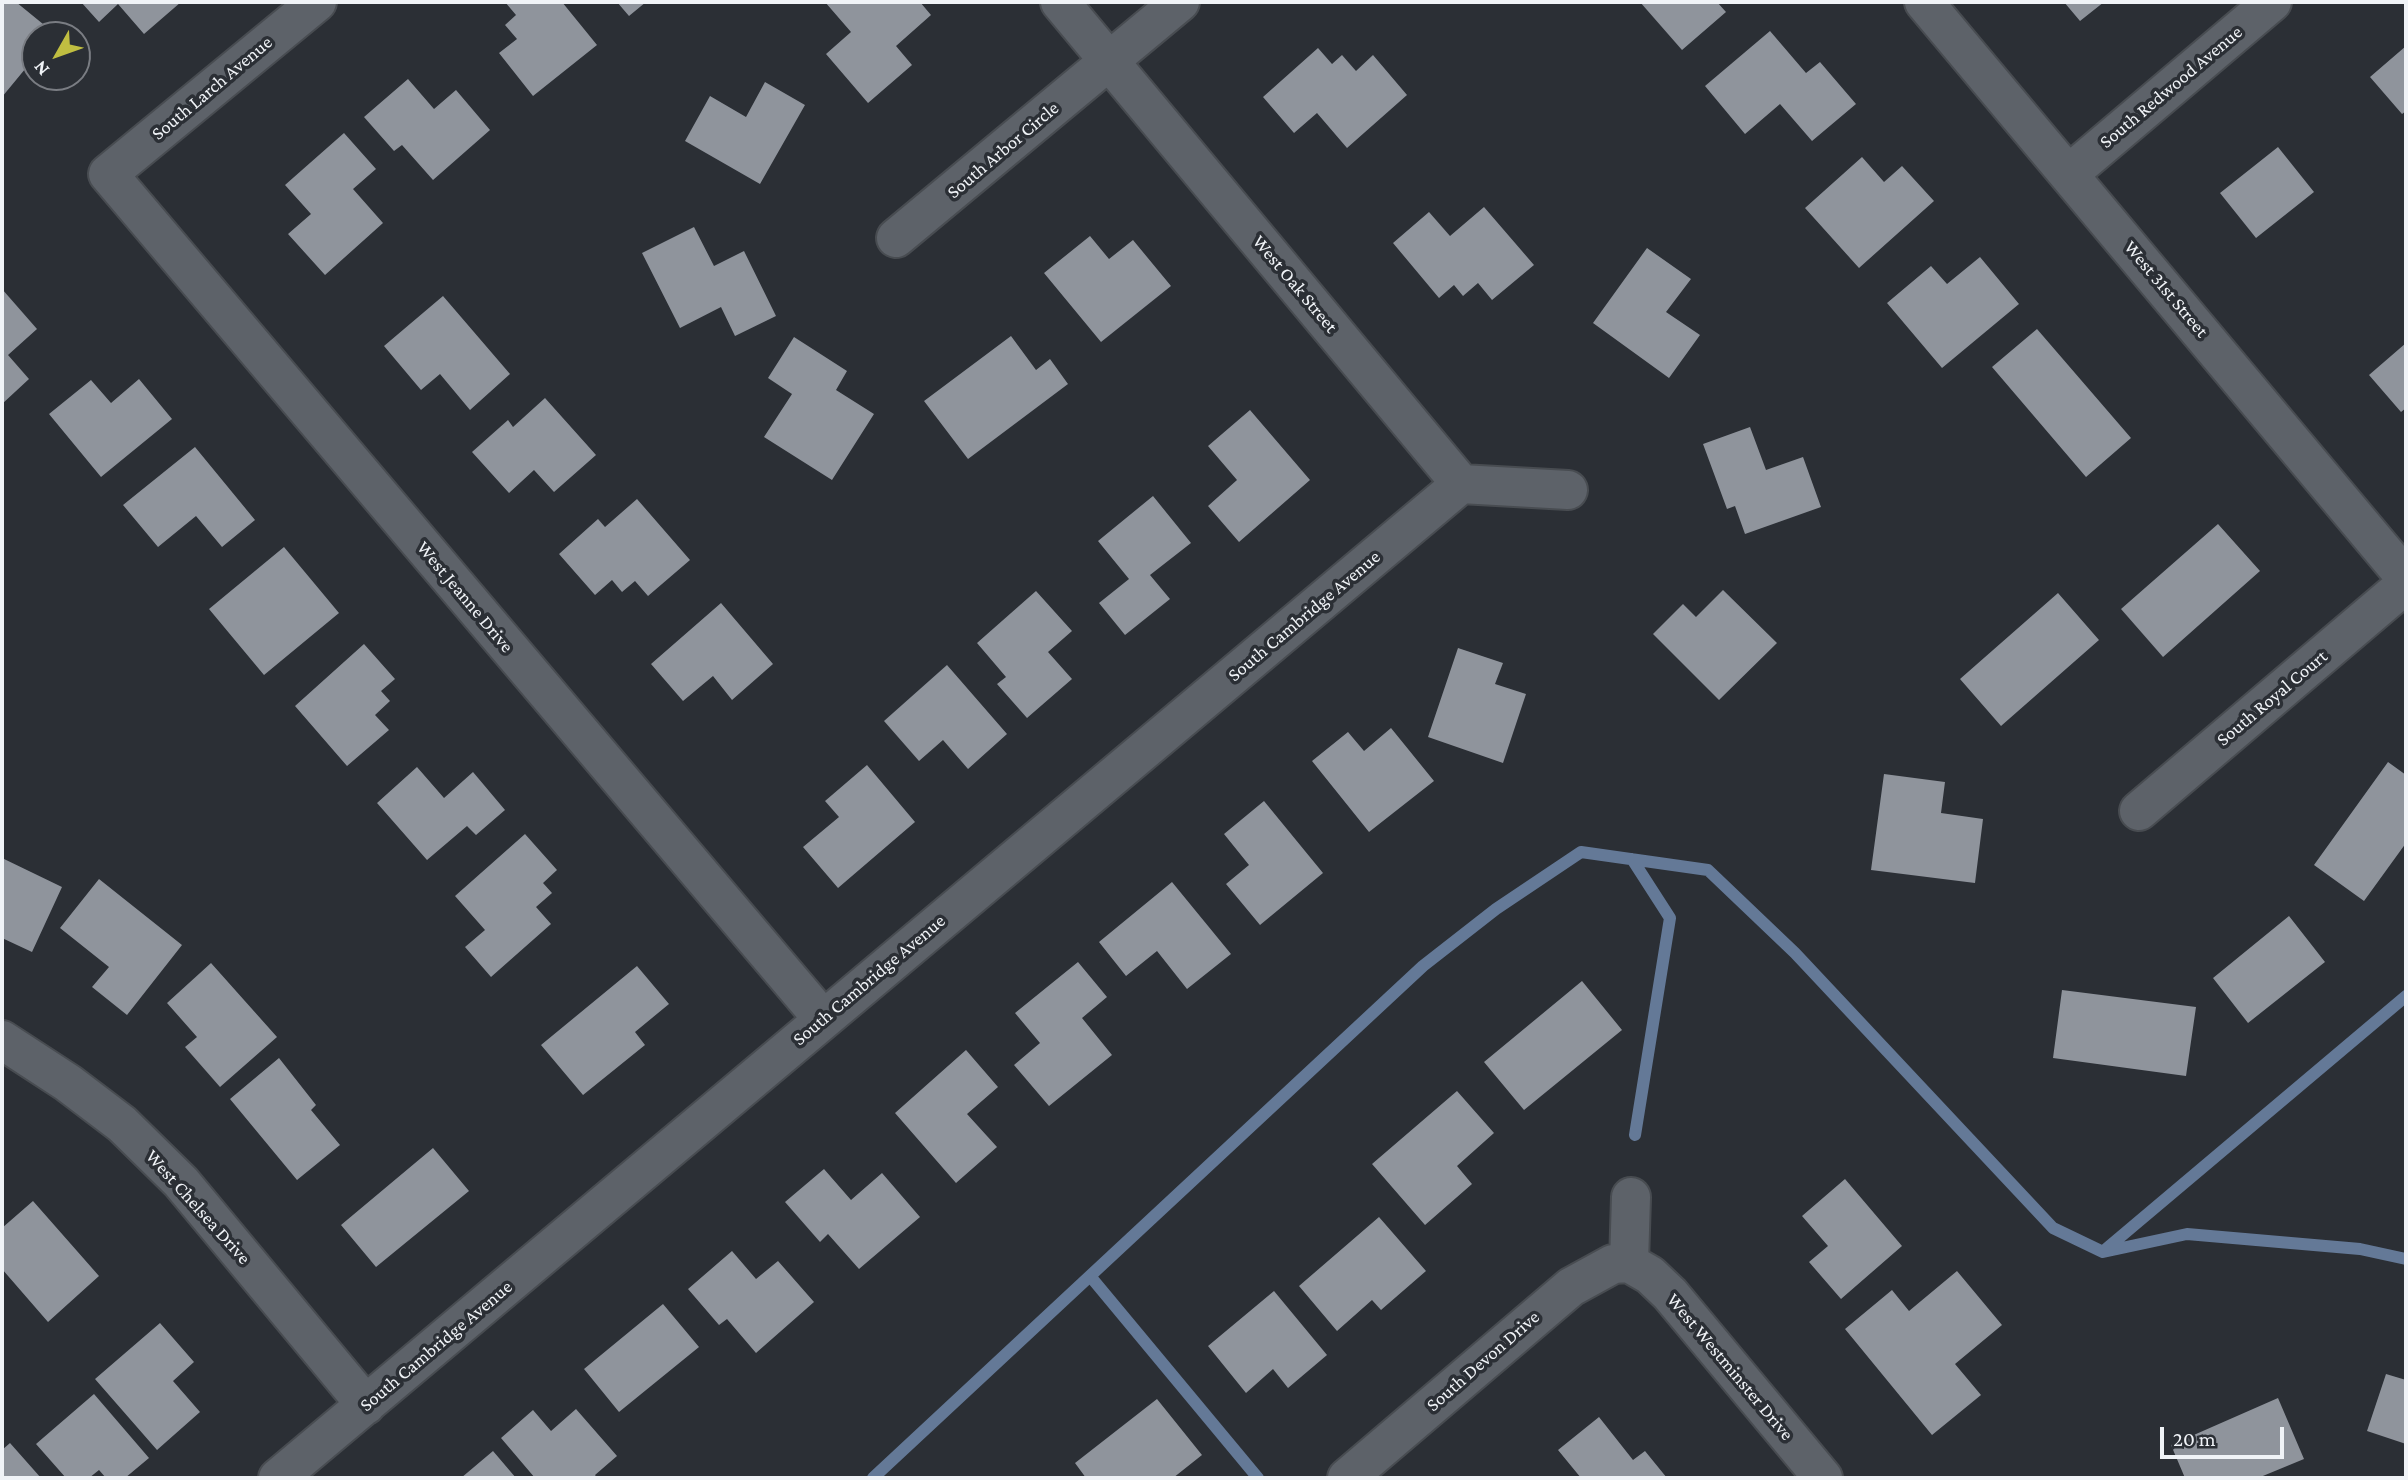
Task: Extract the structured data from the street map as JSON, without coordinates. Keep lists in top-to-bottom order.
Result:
{
  "streets": {
    "street": [
      "South Redwood Avenue",
      "South Larch Avenue",
      "South Arbor Circle",
      "West Oak Street",
      "West 31st Street",
      "West Jeanne Drive",
      "South Cambridge Avenue",
      "South Royal Court",
      "West Chelsea Drive",
      "South Devon Drive",
      "West Westminster Drive"
    ]
  },
  "crossings": [
    ["South Redwood Avenue", "West 31st Street"],
    ["South Larch Avenue", "West Jeanne Drive"],
    ["South Arbor Circle", "West Oak Street"],
    ["West Oak Street", "South Cambridge Avenue"],
    ["West 31st Street", "South Royal Court"],
    ["West Jeanne Drive", "South Cambridge Avenue"],
    ["South Cambridge Avenue", "West Chelsea Drive"],
    ["South Devon Drive", "West Westminster Drive"]
  ],
  "scale_bar": "20 m",
  "north": "bottom left"
}
